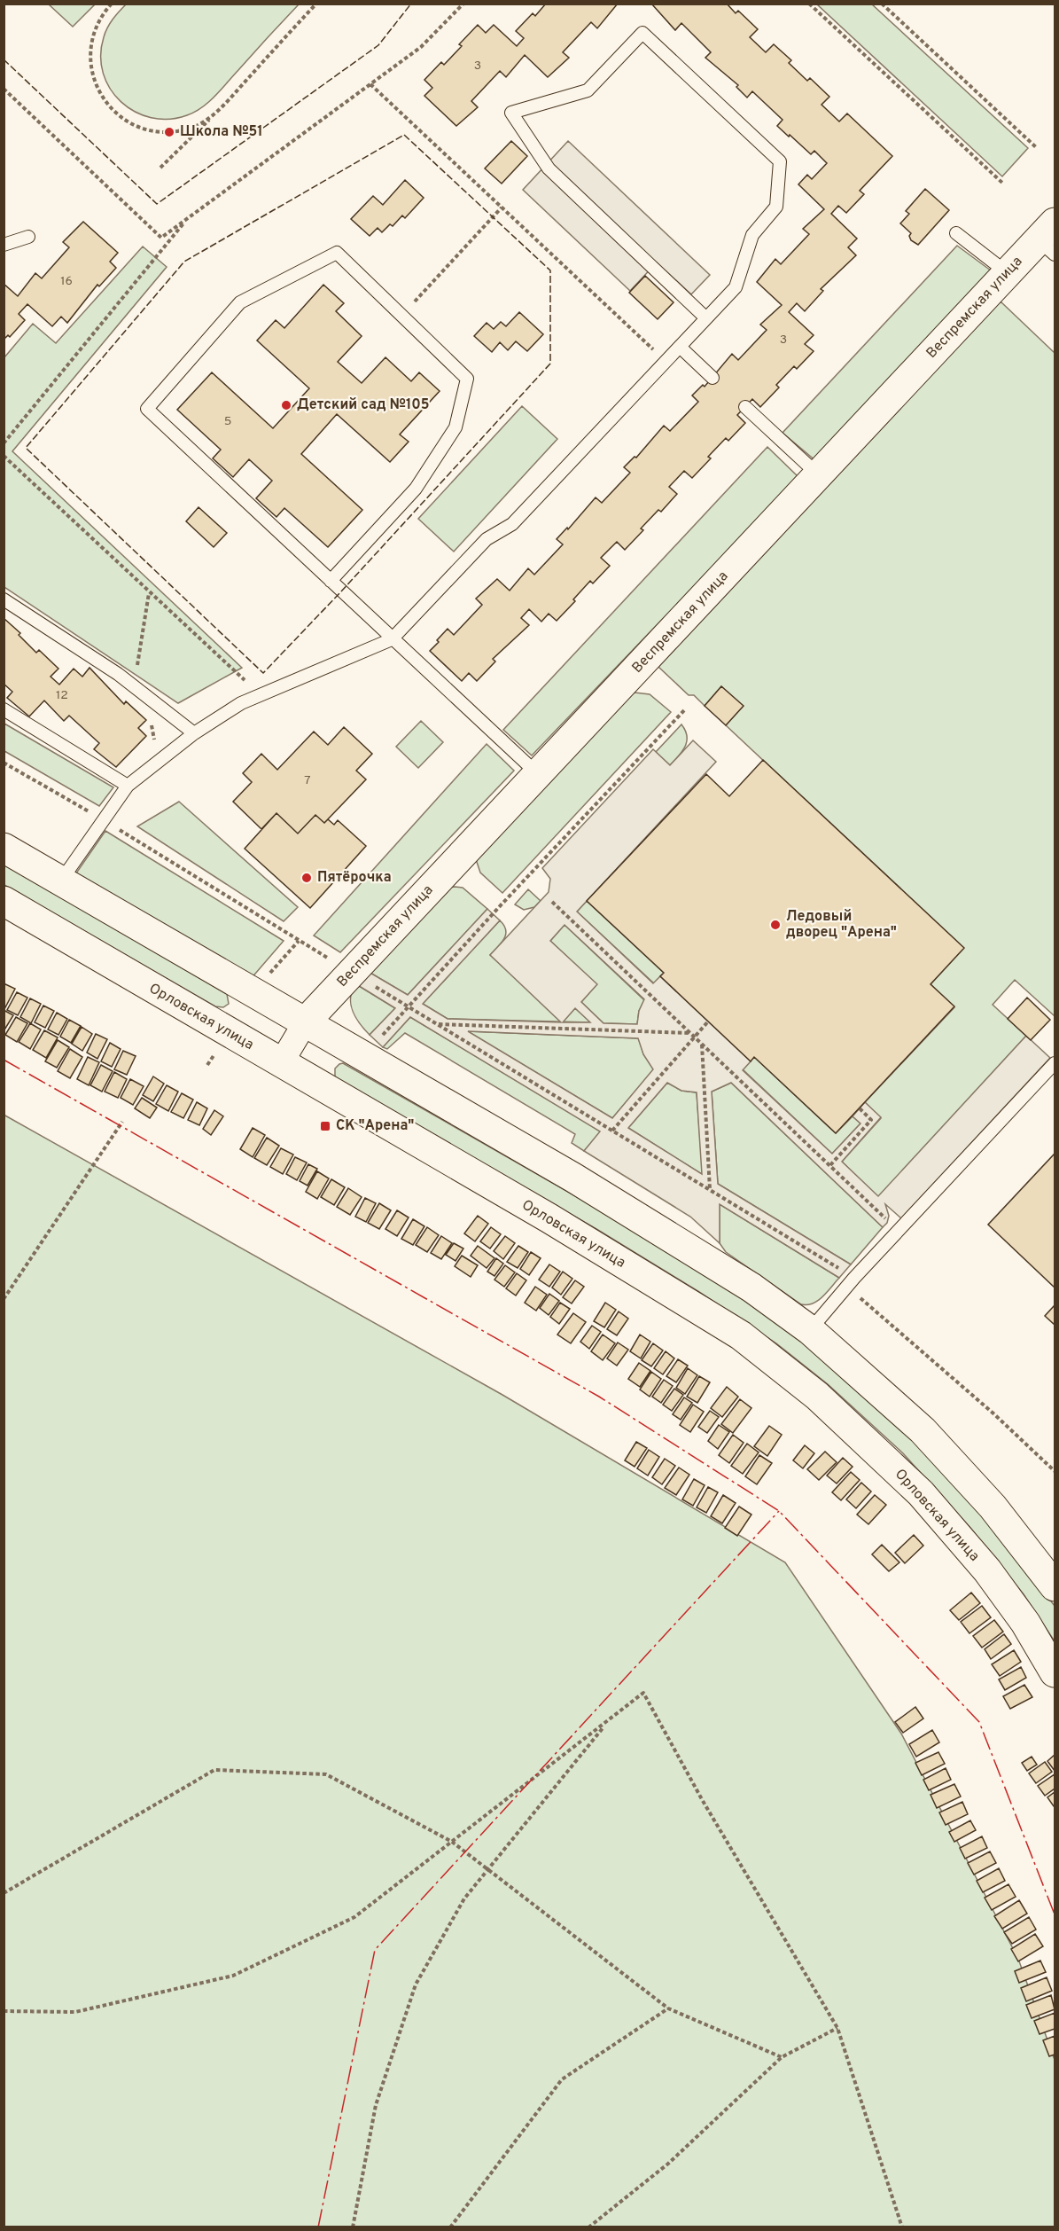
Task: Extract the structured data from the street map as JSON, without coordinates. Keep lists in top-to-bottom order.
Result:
{
  "streets": {
    "street": ["Веспремская улица", "Орловская улица"]
  },
  "places": {
    "other": [
      "Школа №51",
      "Детский сад №105",
      "Пятёрочка",
      "Ледовый дворец \"Арена\""
    ],
    "transit": ["СК \"Арена\""]
  },
  "house_numbers": [
    "3",
    "16",
    "3",
    "5",
    "12",
    "7"
  ]
}
